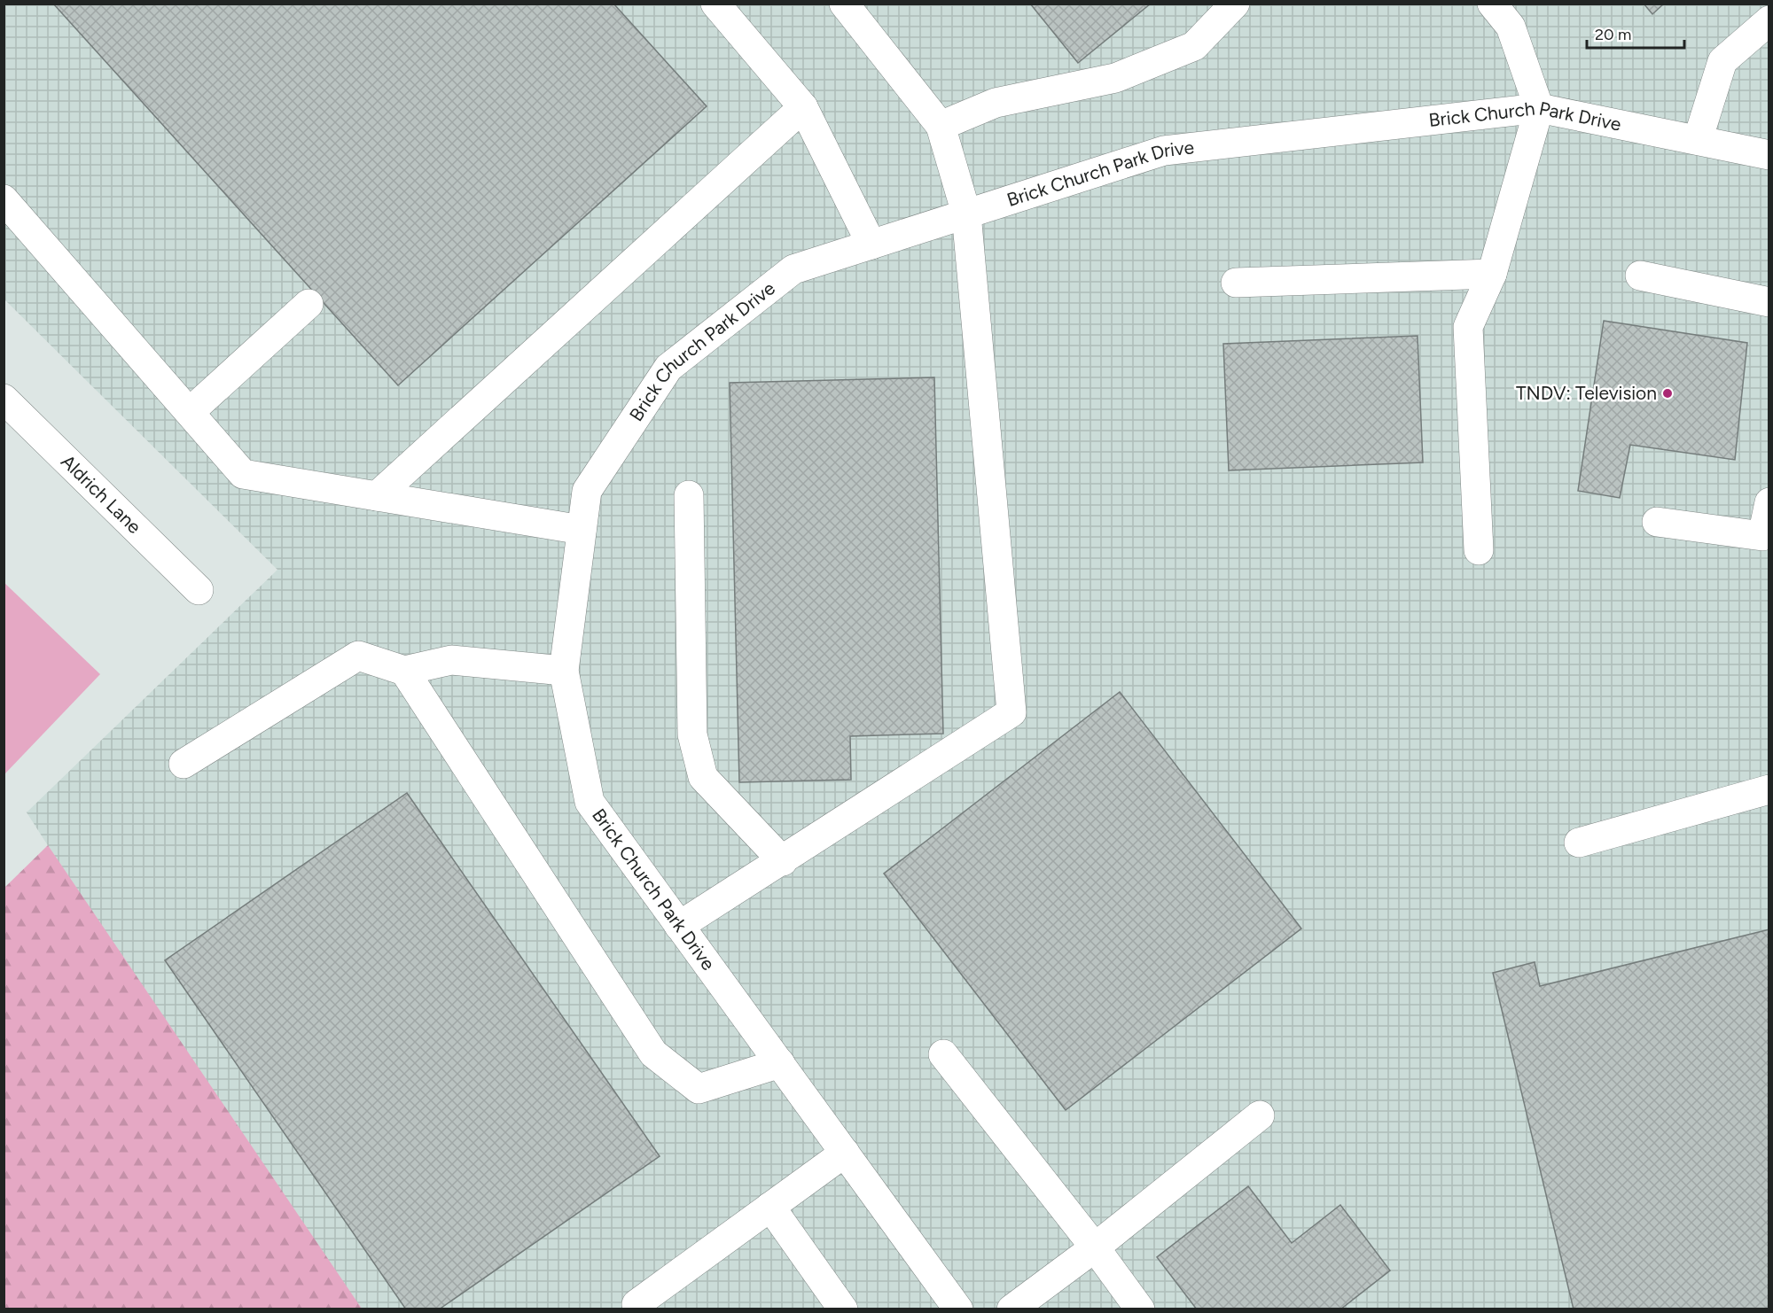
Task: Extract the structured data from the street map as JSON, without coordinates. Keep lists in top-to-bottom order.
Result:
{
  "streets": {
    "street": ["Brick Church Park Drive", "Aldrich Lane"]
  },
  "places": ["TNDV: Television"],
  "scale_bar": "20 m"
}
